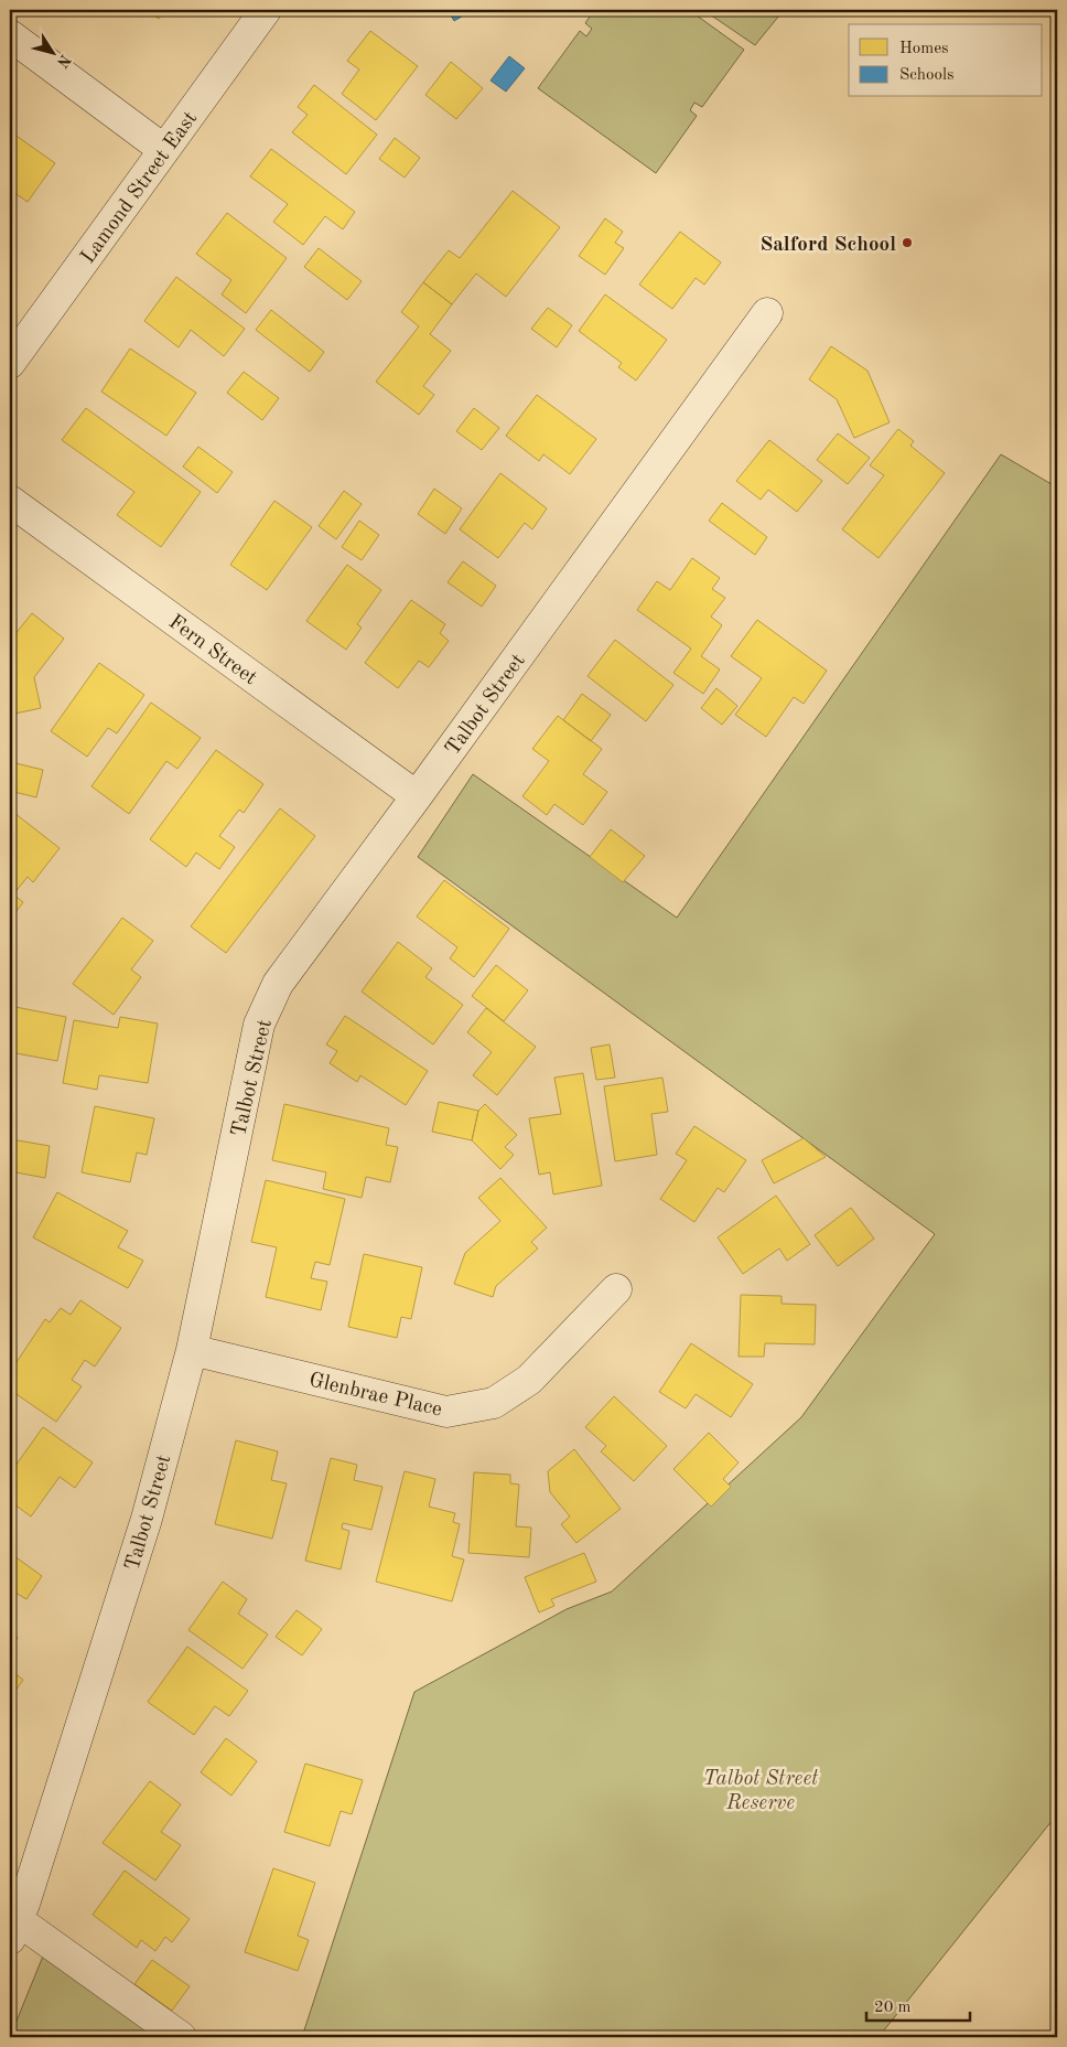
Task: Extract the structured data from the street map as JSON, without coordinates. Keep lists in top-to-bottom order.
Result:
{
  "streets": {
    "street": [
      "Lamond Street East",
      "Fern Street",
      "Talbot Street",
      "Glenbrae Place"
    ]
  },
  "crossings": [
    ["Fern Street", "Talbot Street"],
    ["Talbot Street", "Glenbrae Place"]
  ],
  "parks": ["Talbot Street Reserve"],
  "places": ["Salford School"],
  "legend": ["Homes", "Schools"],
  "scale_bar": "20 m",
  "north": "bottom right"
}
